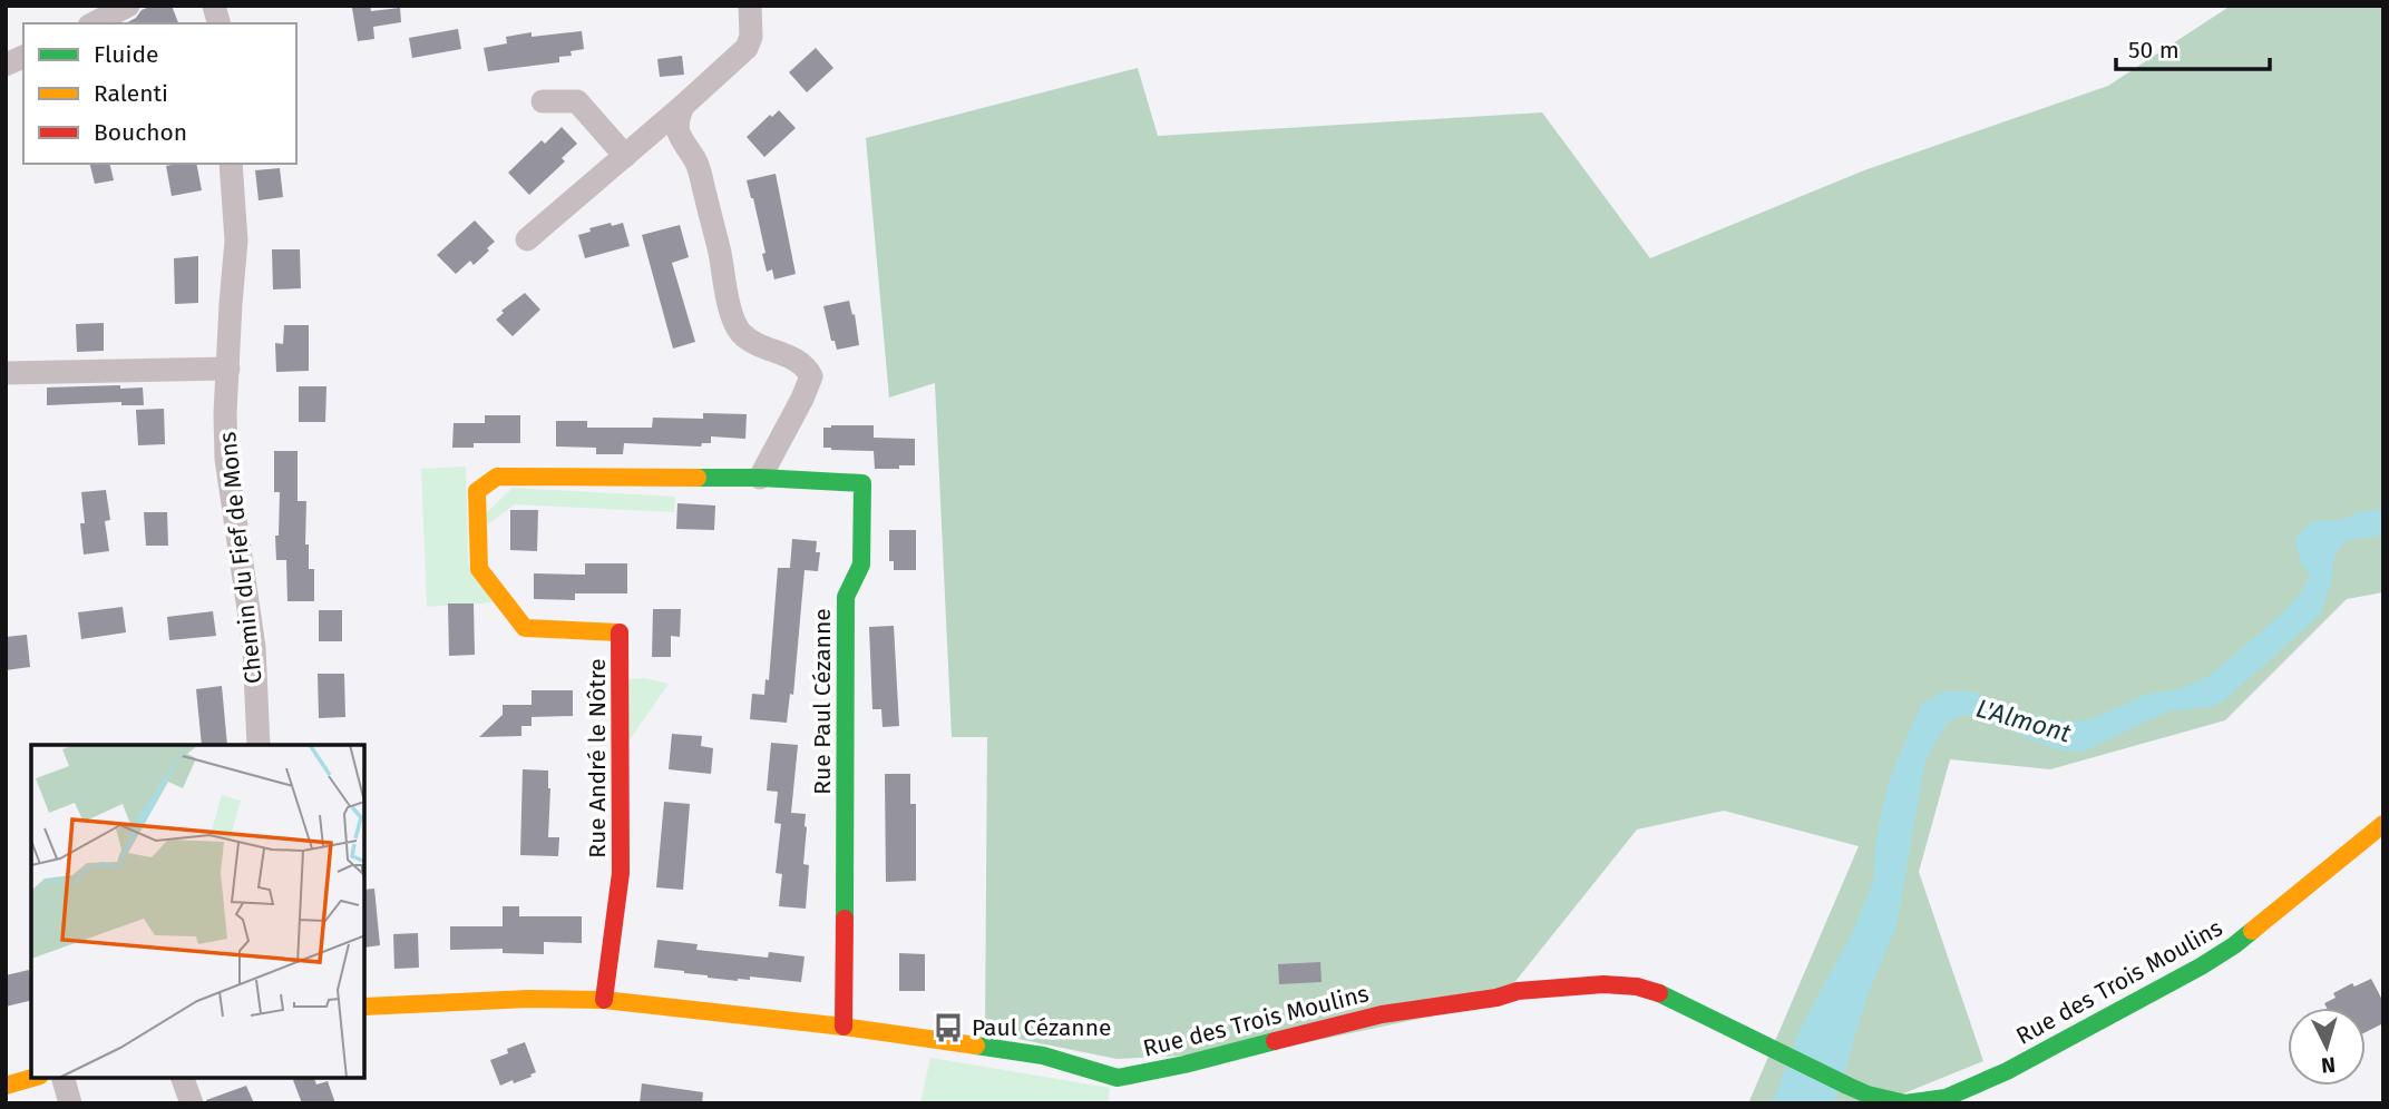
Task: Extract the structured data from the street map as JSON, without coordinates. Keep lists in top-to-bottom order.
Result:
{
  "streets": {
    "street": [
      "Chemin du Fief de Mons",
      "Rue Paul Cézanne",
      "Rue André le Nôtre",
      "Rue des Trois Moulins"
    ]
  },
  "crossings": [
    ["Rue Paul Cézanne", "Rue André le Nôtre"],
    ["Rue Paul Cézanne", "Rue des Trois Moulins"],
    ["Rue André le Nôtre", "Rue des Trois Moulins"]
  ],
  "water": ["L'Almont"],
  "places": {
    "bus stop": ["Paul Cézanne"]
  },
  "legend": ["Fluide", "Ralenti", "Bouchon"],
  "scale_bar": "50 m",
  "north": "bottom"
}
